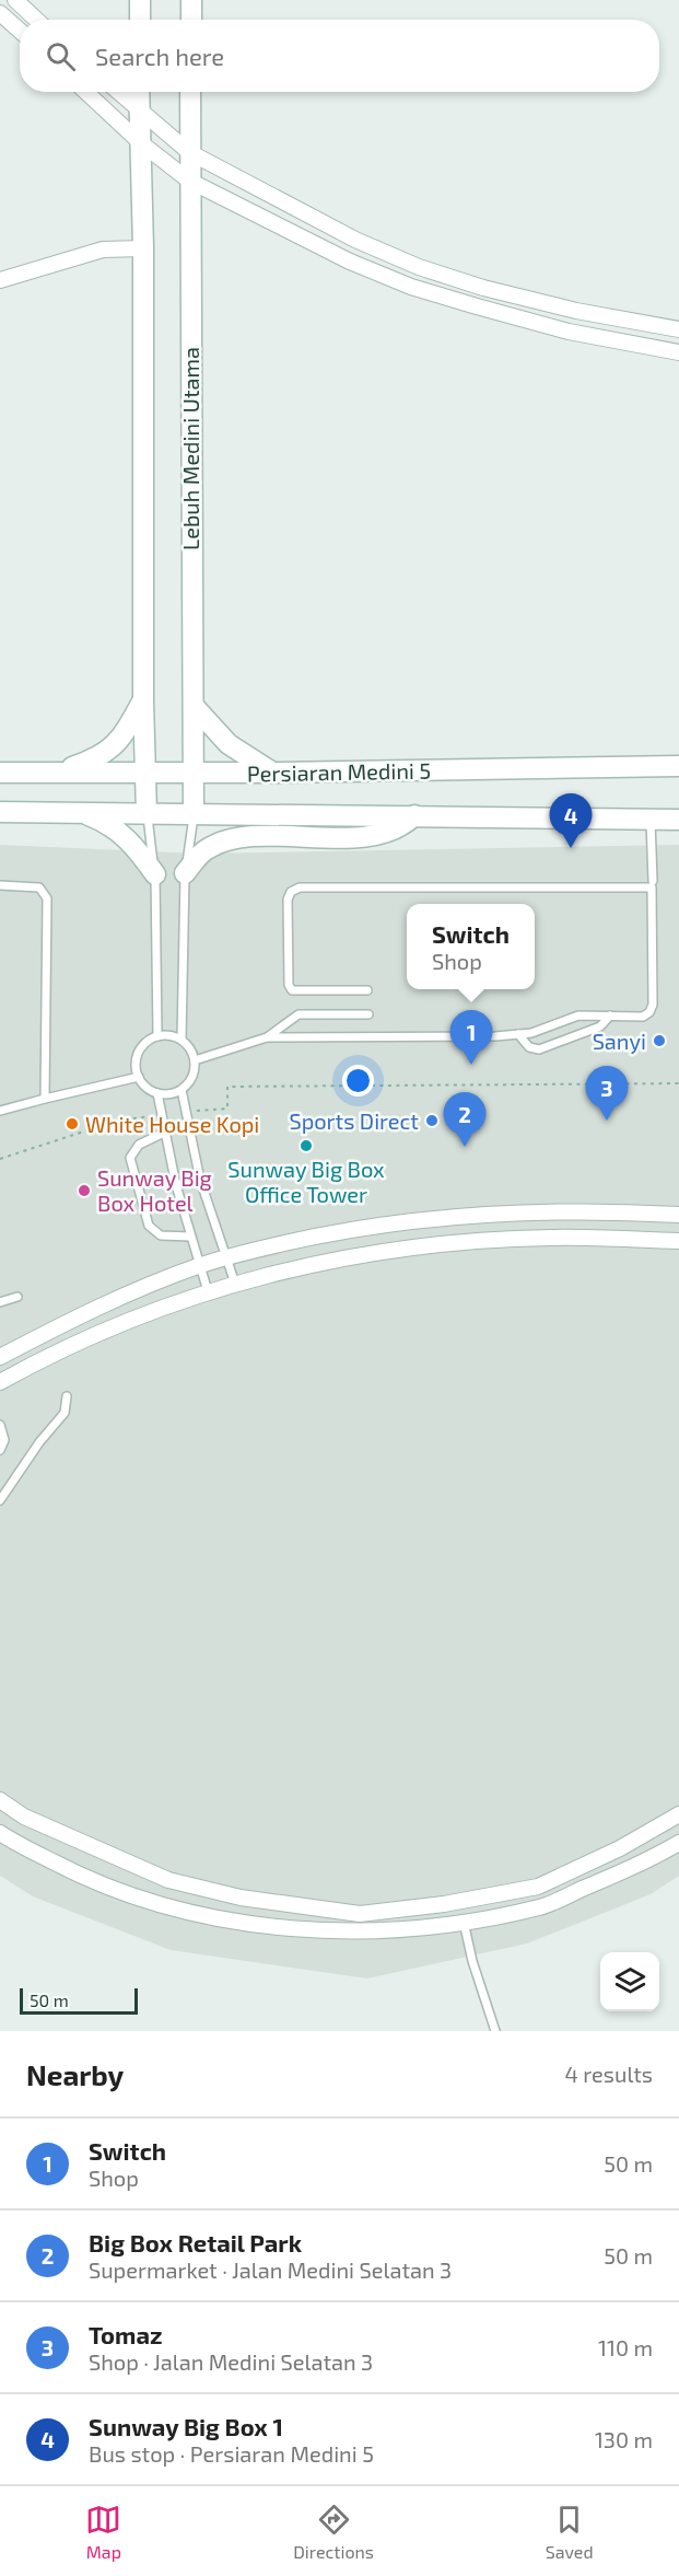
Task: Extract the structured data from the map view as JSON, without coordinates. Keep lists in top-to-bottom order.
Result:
{
  "streets": {
    "main road": ["Lebuh Medini Utama", "Persiaran Medini 5"]
  },
  "crossings": [
    ["Lebuh Medini Utama", "Persiaran Medini 5"]
  ],
  "places": [
    "Sanyi",
    "Sports Direct",
    "White House Kopi",
    "Sunway Big Box Office Tower",
    "Sunway Big Box Hotel"
  ],
  "scale_bar": "50 m",
  "page": {
    "search": "Search here",
    "pins": [
      "4",
      "1",
      "3",
      "2"
    ],
    "popup": ["Switch", "Shop"],
    "scale": "50 m",
    "heading": ["Nearby", "4 results"],
    "list": [
      {
        "mark": "1",
        "name": "Switch",
        "note": "Shop",
        "value": "50 m"
      },
      {
        "mark": "2",
        "name": "Big Box Retail Park",
        "note": "Supermarket · Jalan Medini Selatan 3",
        "value": "50 m"
      },
      {
        "mark": "3",
        "name": "Tomaz",
        "note": "Shop · Jalan Medini Selatan 3",
        "value": "110 m"
      },
      {
        "mark": "4",
        "name": "Sunway Big Box 1",
        "note": "Bus stop · Persiaran Medini 5",
        "value": "130 m"
      }
    ],
    "nav": ["Map", "Directions", "Saved"]
  }
}
